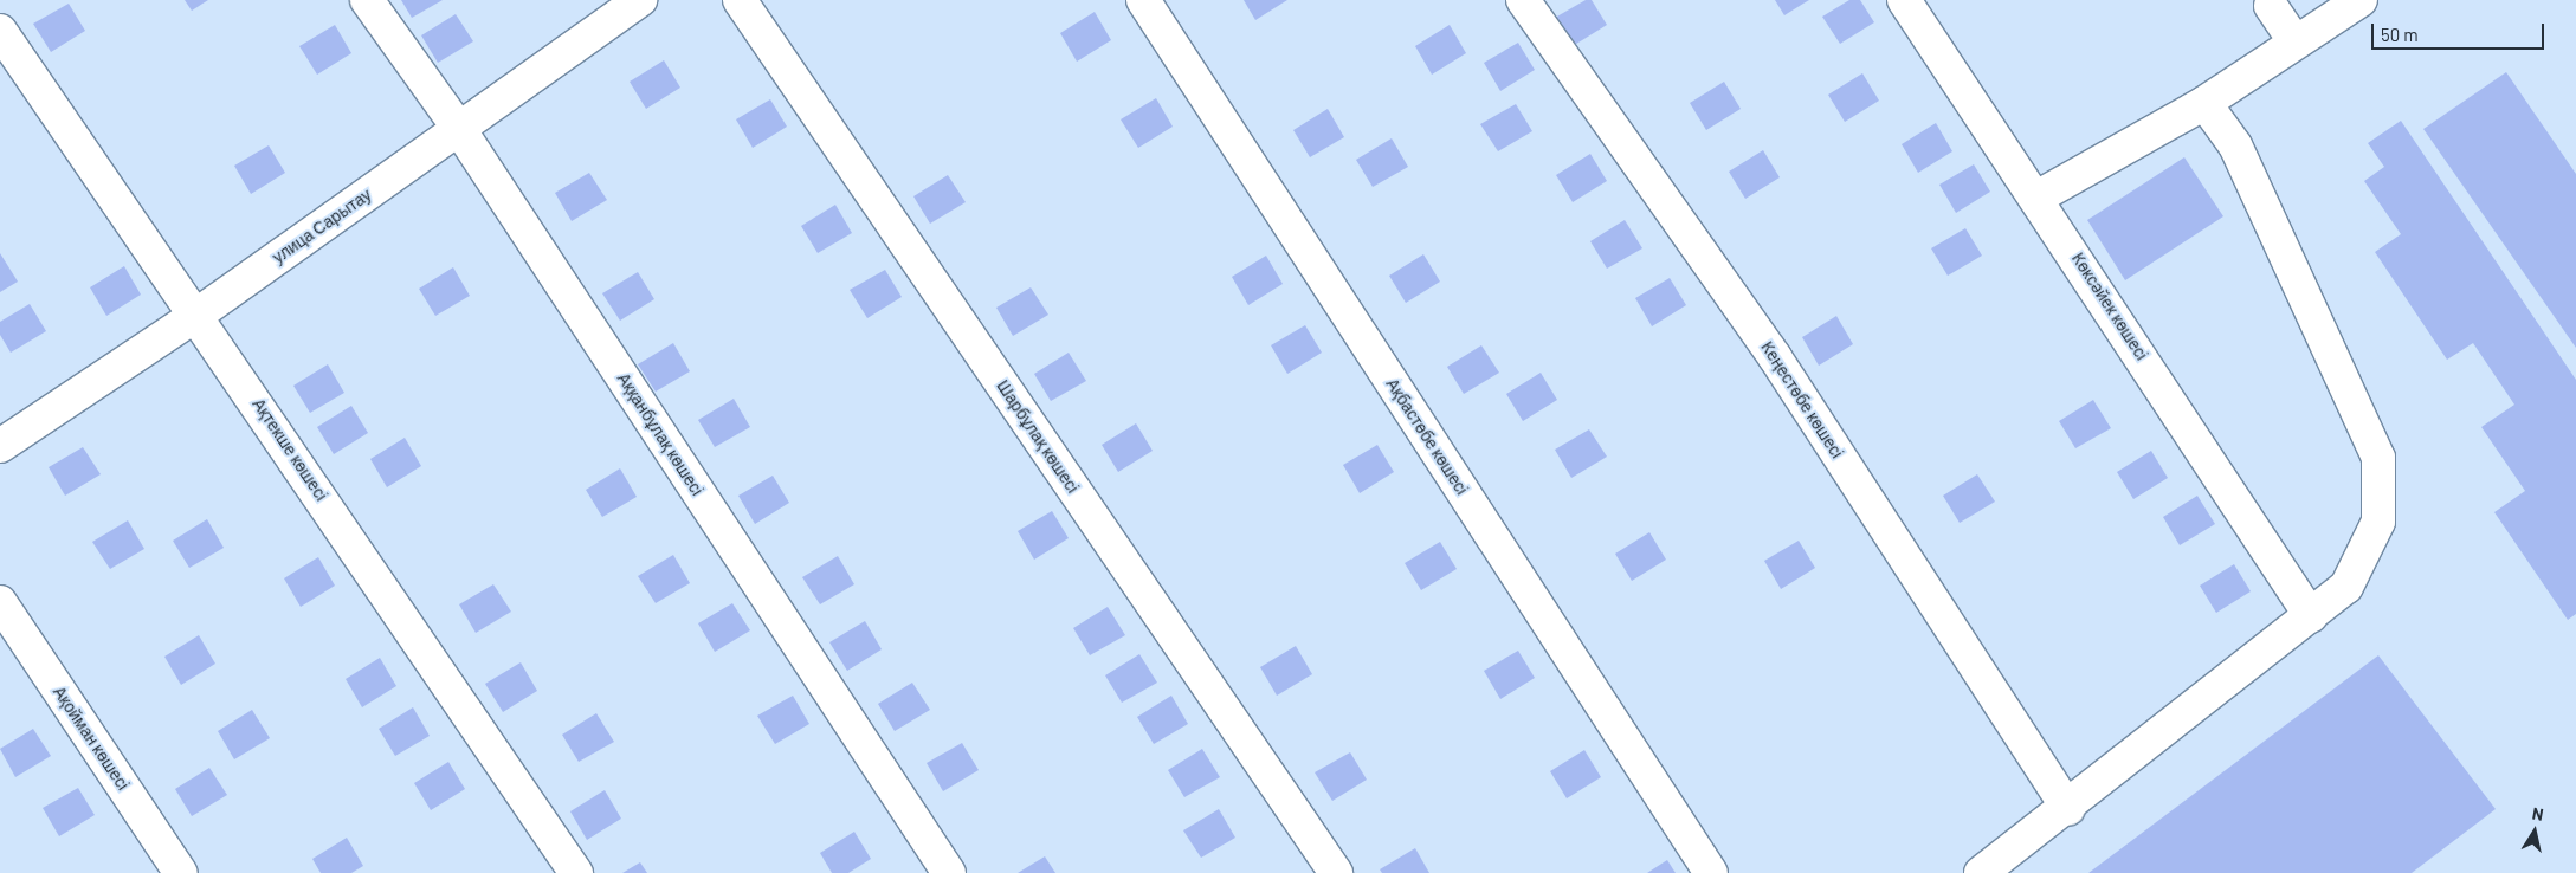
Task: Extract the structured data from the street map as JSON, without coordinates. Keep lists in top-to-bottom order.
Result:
{
  "streets": {
    "street": [
      "улица Сарытау",
      "Көксәйек көшесі",
      "Кеңестөбе көшесі",
      "Аққанбұлақ көшесі",
      "Шарбұлақ көшесі",
      "Ақбастөбе көшесі",
      "Ақтекше көшесі",
      "Ақойман көшесі"
    ]
  },
  "crossings": [
    ["улица Сарытау", "Аққанбұлақ көшесі"],
    ["улица Сарытау", "Ақтекше көшесі"]
  ],
  "scale_bar": "50 m",
  "north": "top"
}
